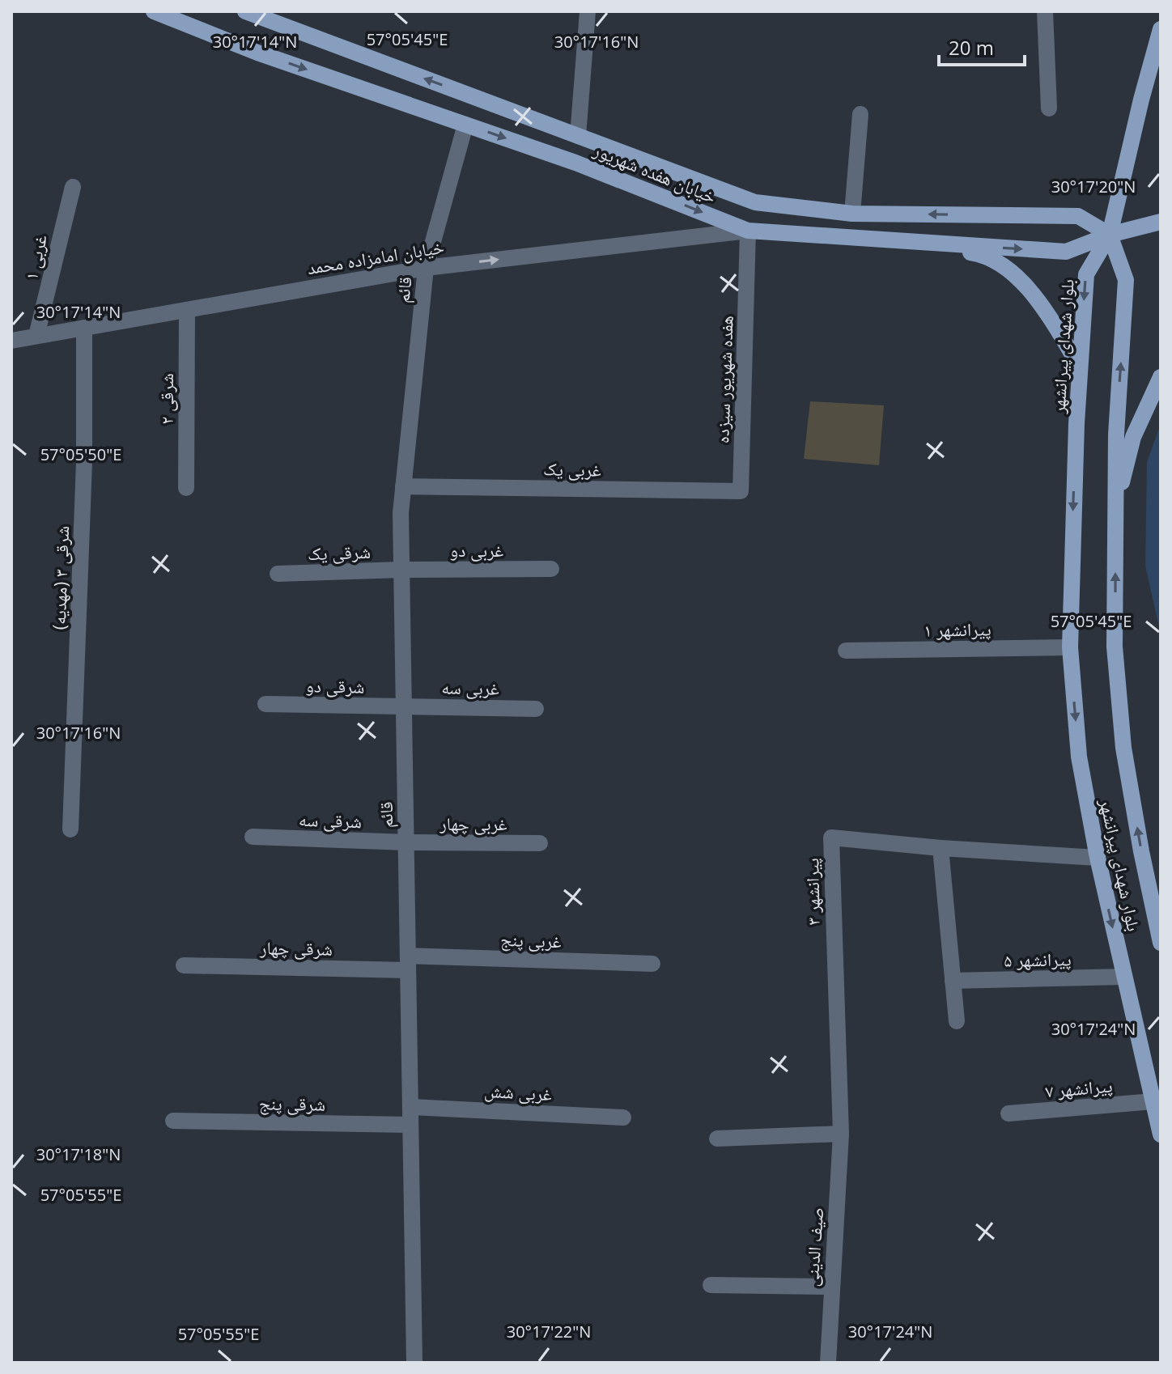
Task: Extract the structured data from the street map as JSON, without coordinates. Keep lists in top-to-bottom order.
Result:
{
  "streets": {
    "main road": ["خیابان هفده شهریور", "بلوار شهدای پیرانشهر"],
    "street": [
      "غربی ۱",
      "خیابان امامزاده محمد",
      "قائم",
      "هفده شهریور سیزده",
      "شرقی ۲",
      "غربی یک",
      "غربی دو",
      "شرقی یک",
      "شرقی ۳ (مهدیه)",
      "پیرانشهر ۱",
      "شرقی دو",
      "غربی سه",
      "شرقی سه",
      "غربی چهار",
      "پیرانشهر ۳",
      "غربی پنج",
      "شرقی چهار",
      "پیرانشهر ۵",
      "پیرانشهر ۷",
      "غربی شش",
      "شرقی پنج",
      "صیف الدینی"
    ]
  },
  "crossings": [
    ["خیابان هفده شهریور", "خیابان امامزاده محمد"],
    ["خیابان هفده شهریور", "قائم"],
    ["خیابان هفده شهریور", "بلوار شهدای پیرانشهر"],
    ["خیابان هفده شهریور", "هفده شهریور سیزده"],
    ["غربی ۱", "خیابان امامزاده محمد"],
    ["خیابان امامزاده محمد", "قائم"],
    ["خیابان امامزاده محمد", "هفده شهریور سیزده"],
    ["خیابان امامزاده محمد", "شرقی ۲"],
    ["خیابان امامزاده محمد", "شرقی ۳ (مهدیه)"],
    ["قائم", "غربی یک"],
    ["قائم", "غربی دو"],
    ["قائم", "شرقی یک"],
    ["قائم", "شرقی دو"],
    ["قائم", "غربی سه"],
    ["قائم", "شرقی سه"],
    ["قائم", "غربی چهار"],
    ["قائم", "غربی پنج"],
    ["قائم", "شرقی چهار"],
    ["قائم", "غربی شش"],
    ["قائم", "شرقی پنج"],
    ["بلوار شهدای پیرانشهر", "پیرانشهر ۱"],
    ["بلوار شهدای پیرانشهر", "پیرانشهر ۳"],
    ["بلوار شهدای پیرانشهر", "پیرانشهر ۵"],
    ["بلوار شهدای پیرانشهر", "پیرانشهر ۷"],
    ["هفده شهریور سیزده", "غربی یک"],
    ["غربی دو", "شرقی یک"],
    ["شرقی دو", "غربی سه"],
    ["شرقی سه", "غربی چهار"],
    ["پیرانشهر ۳", "صیف الدینی"],
    ["غربی پنج", "شرقی چهار"]
  ],
  "one_way": ["خیابان امامزاده محمد"],
  "scale_bar": "20 m",
  "coordinates": [
    "57°05'45\"E",
    "30°17'14\"N",
    "30°17'16\"N",
    "30°17'20\"N",
    "57°05'50\"E",
    "30°17'24\"N",
    "30°17'18\"N",
    "57°05'55\"E",
    "30°17'22\"N"
  ]
}
